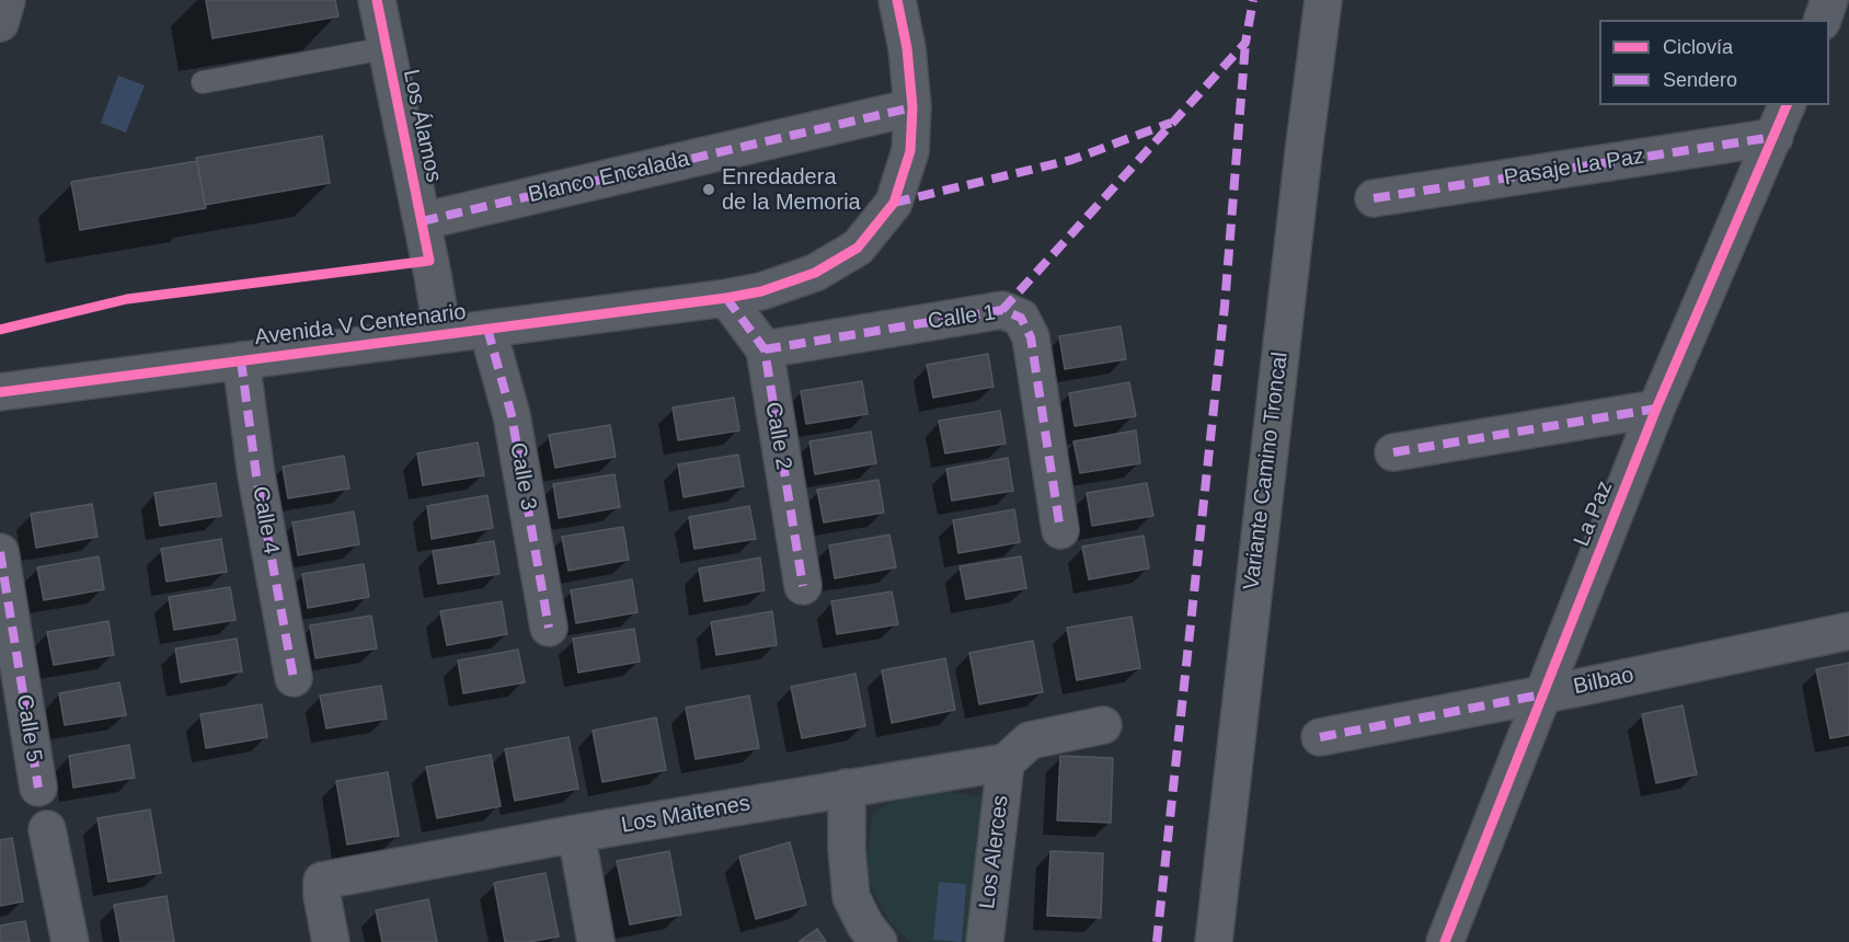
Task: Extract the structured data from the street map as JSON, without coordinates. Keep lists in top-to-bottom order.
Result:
{
  "streets": {
    "main road": ["Variante Camino Troncal"],
    "street": [
      "Los Álamos",
      "Pasaje La Paz",
      "Blanco Encalada",
      "Calle 1",
      "Avenida V Centenario",
      "Calle 2",
      "Calle 3",
      "La Paz",
      "Calle 4",
      "Bilbao",
      "Calle 5",
      "Los Maitenes",
      "Los Alerces"
    ]
  },
  "crossings": [
    ["Los Álamos", "Blanco Encalada"],
    ["Los Álamos", "Avenida V Centenario"],
    ["Pasaje La Paz", "La Paz"],
    ["Blanco Encalada", "Avenida V Centenario"],
    ["Calle 1", "Calle 2"],
    ["Avenida V Centenario", "Calle 3"],
    ["Avenida V Centenario", "Calle 4"],
    ["La Paz", "Bilbao"],
    ["Los Maitenes", "Los Alerces"]
  ],
  "places": ["Enredadera de la Memoria"],
  "legend": ["Ciclovía", "Sendero"]
}
